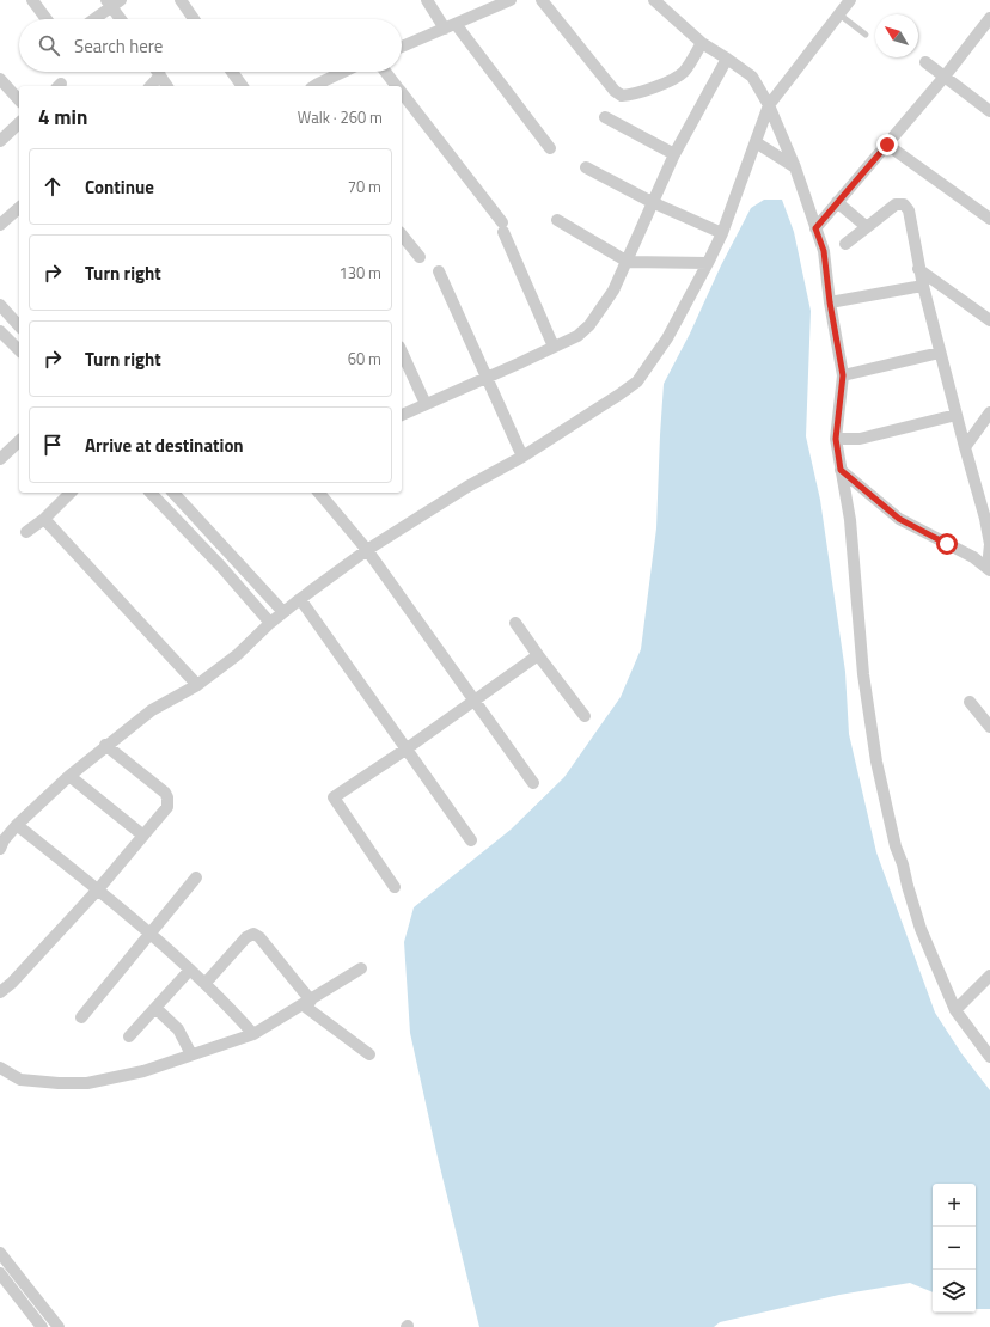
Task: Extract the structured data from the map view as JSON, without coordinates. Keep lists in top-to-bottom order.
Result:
{
  "north": "top left",
  "page": {
    "search": "Search here",
    "heading": ["4 min", "Walk · 260 m"],
    "list": [
      ["Continue", "70 m"],
      ["Turn right", "130 m"],
      ["Turn right", "60 m"],
      "Arrive at destination"
    ],
    "map_buttons": ["+", "−"]
  }
}
